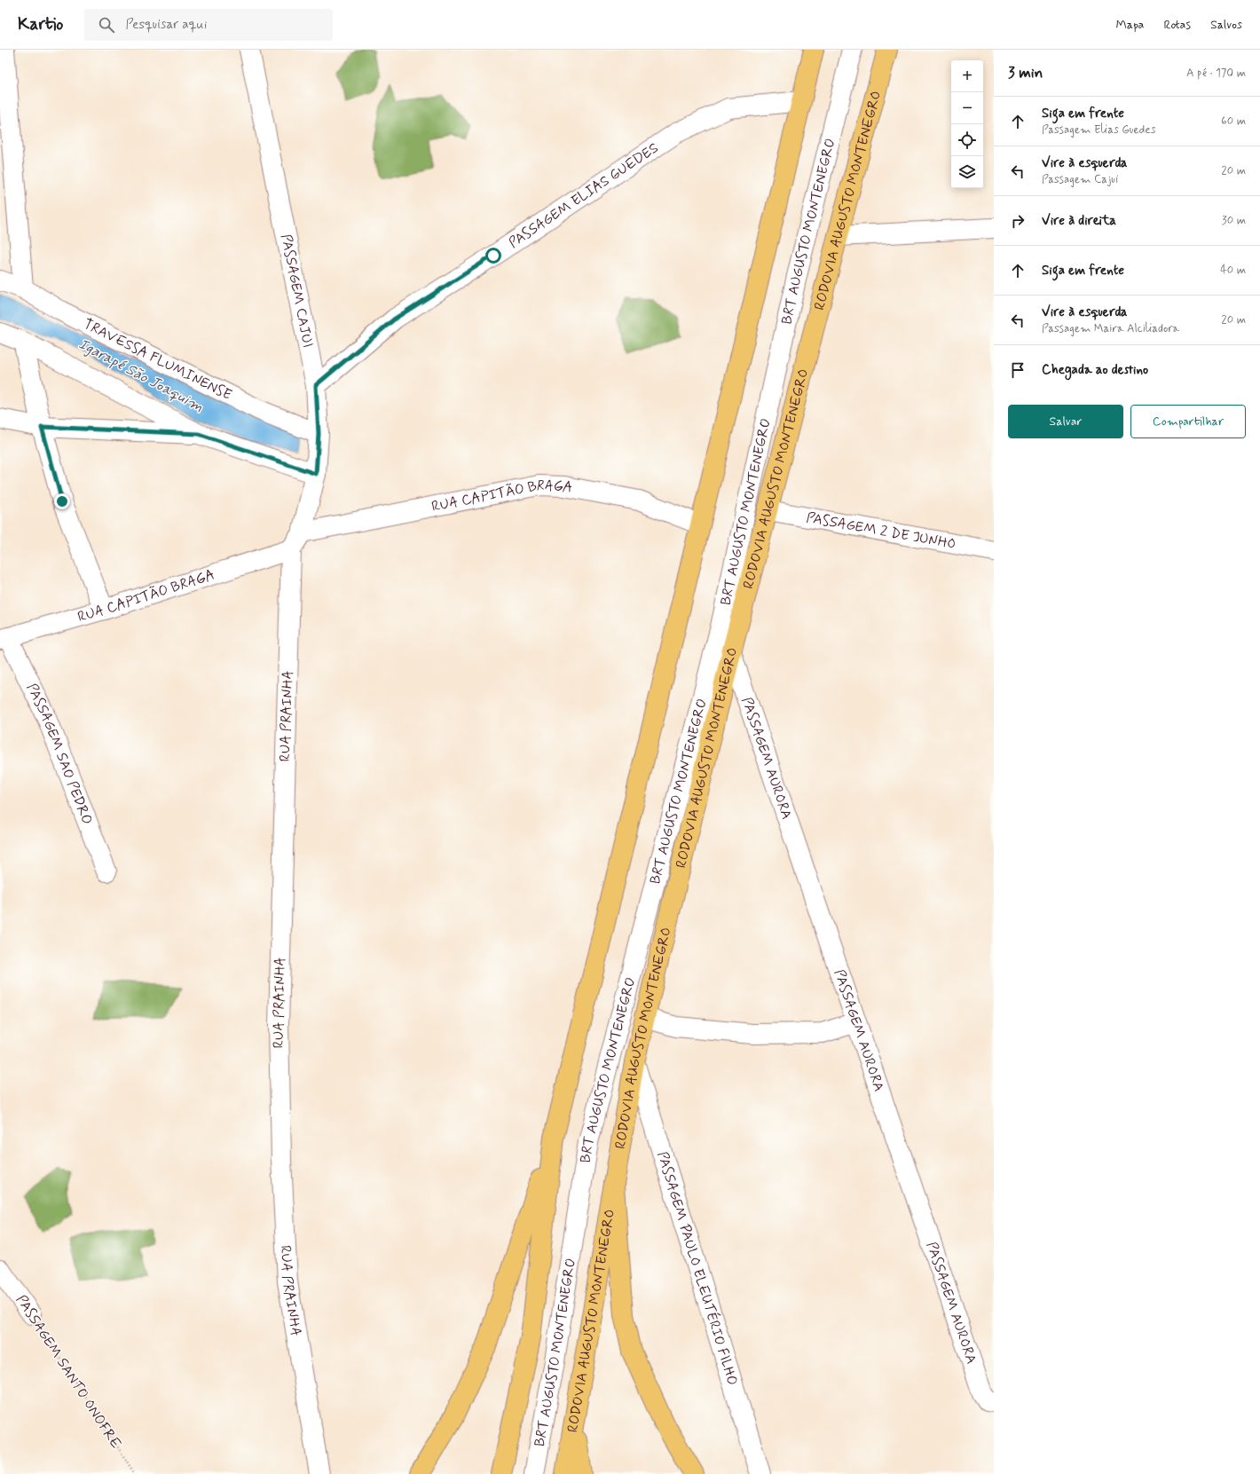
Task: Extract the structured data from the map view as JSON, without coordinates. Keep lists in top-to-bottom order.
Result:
{
  "streets": {
    "main road": ["RODOVIA AUGUSTO MONTENEGRO"],
    "street": [
      "PASSAGEM ELIAS GUEDES",
      "BRT AUGUSTO MONTENEGRO",
      "PASSAGEM CAJUI",
      "TRAVESSA FLUMINENSE",
      "RUA CAPITÃO BRAGA",
      "PASSAGEM 2 DE JUNHO",
      "RUA PRAINHA",
      "PASSAGEM SAO PEDRO",
      "PASSAGEM AURORA",
      "PASSAGEM PAULO ELEUTÉRIO FILHO",
      "PASSAGEM SANTO ONOFRE"
    ]
  },
  "crossings": [
    ["PASSAGEM ELIAS GUEDES", "PASSAGEM CAJUI"],
    ["RODOVIA AUGUSTO MONTENEGRO", "PASSAGEM 2 DE JUNHO"],
    ["RODOVIA AUGUSTO MONTENEGRO", "PASSAGEM AURORA"],
    ["RODOVIA AUGUSTO MONTENEGRO", "PASSAGEM PAULO ELEUTÉRIO FILHO"],
    ["PASSAGEM CAJUI", "TRAVESSA FLUMINENSE"],
    ["PASSAGEM CAJUI", "RUA CAPITÃO BRAGA"],
    ["RUA CAPITÃO BRAGA", "RUA PRAINHA"],
    ["RUA CAPITÃO BRAGA", "PASSAGEM SAO PEDRO"]
  ],
  "water": ["Igarapé São Joaquim"],
  "page": {
    "header": "Kartio",
    "search": "Pesquisar aqui",
    "nav": ["Mapa", "Rotas", "Salvos"],
    "heading": ["3 min", "A pé · 170 m"],
    "map_buttons": ["+", "−"],
    "list": [
      ["Siga em frente", "Passagem Elias Guedes", "60 m"],
      ["Vire à esquerda", "Passagem Cajui", "20 m"],
      ["Vire à direita", "30 m"],
      ["Siga em frente", "40 m"],
      ["Vire à esquerda", "Passagem Maira Alciliadora", "20 m"],
      "Chegada ao destino"
    ],
    "buttons": ["Salvar", "Compartilhar"]
  }
}
